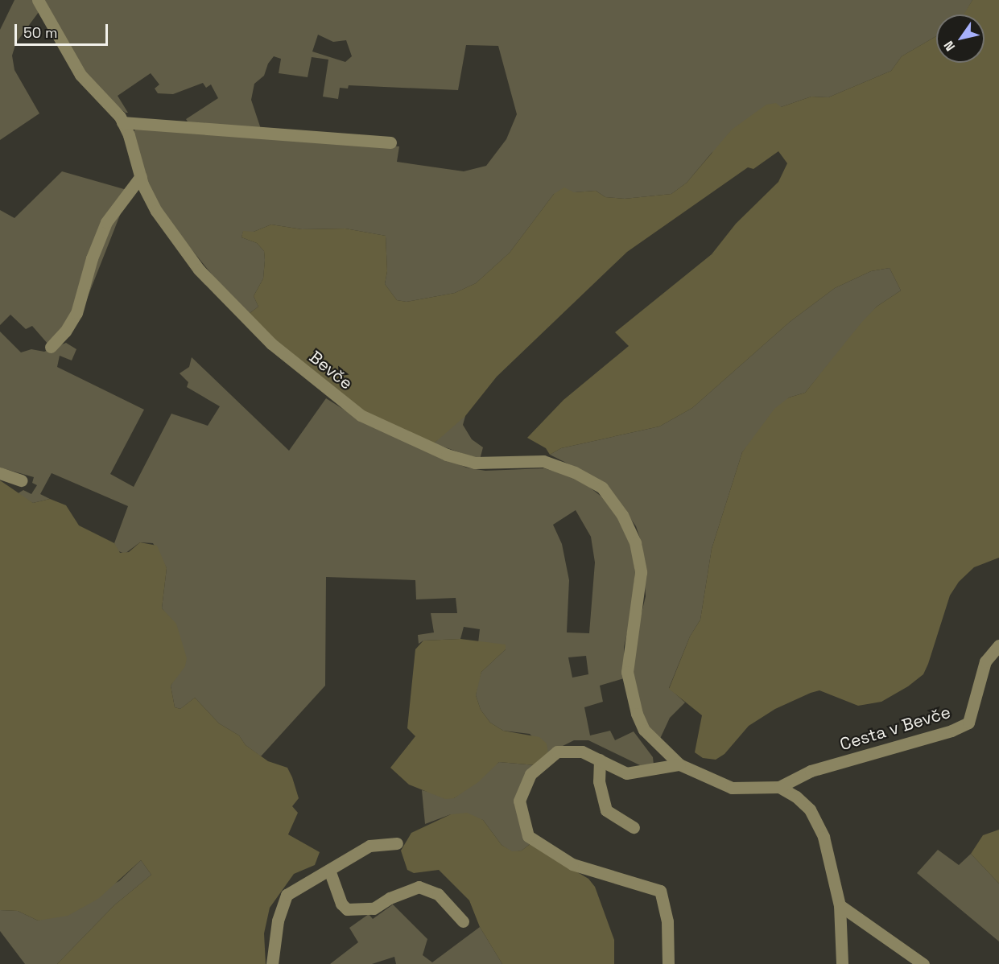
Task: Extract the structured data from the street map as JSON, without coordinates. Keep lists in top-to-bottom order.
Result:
{
  "streets": {
    "street": ["Bevče", "Cesta v Bevče"]
  },
  "crossings": [
    ["Bevče", "Cesta v Bevče"]
  ],
  "scale_bar": "50 m",
  "north": "bottom left"
}
